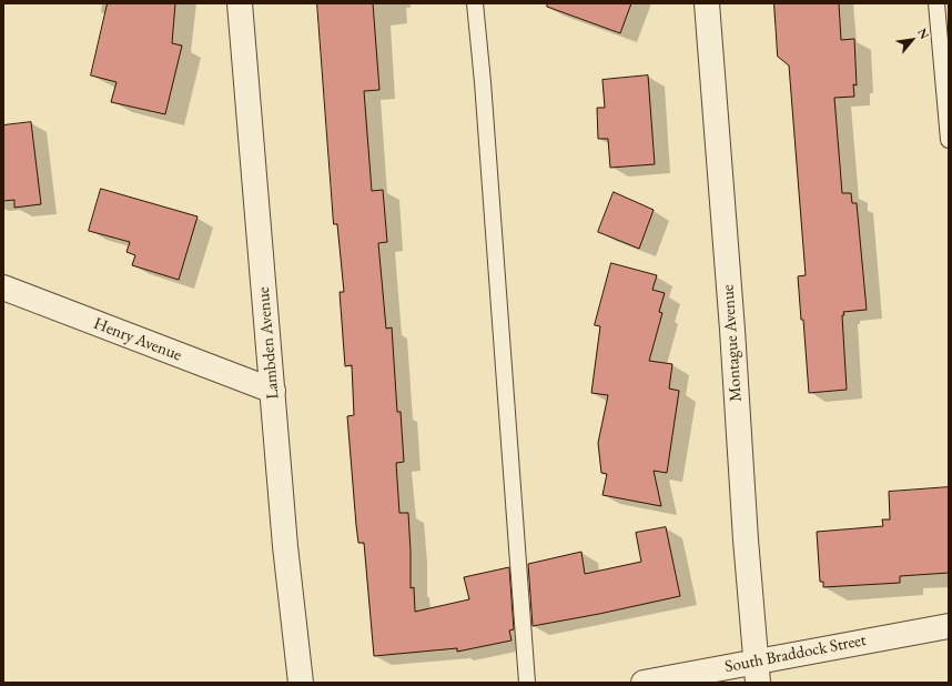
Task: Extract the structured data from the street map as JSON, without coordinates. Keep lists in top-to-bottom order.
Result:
{
  "streets": {
    "street": [
      "Henry Avenue",
      "Lambden Avenue",
      "Montague Avenue",
      "South Braddock Street"
    ]
  },
  "crossings": [
    ["Henry Avenue", "Lambden Avenue"],
    ["Montague Avenue", "South Braddock Street"]
  ],
  "north": "top right"
}
